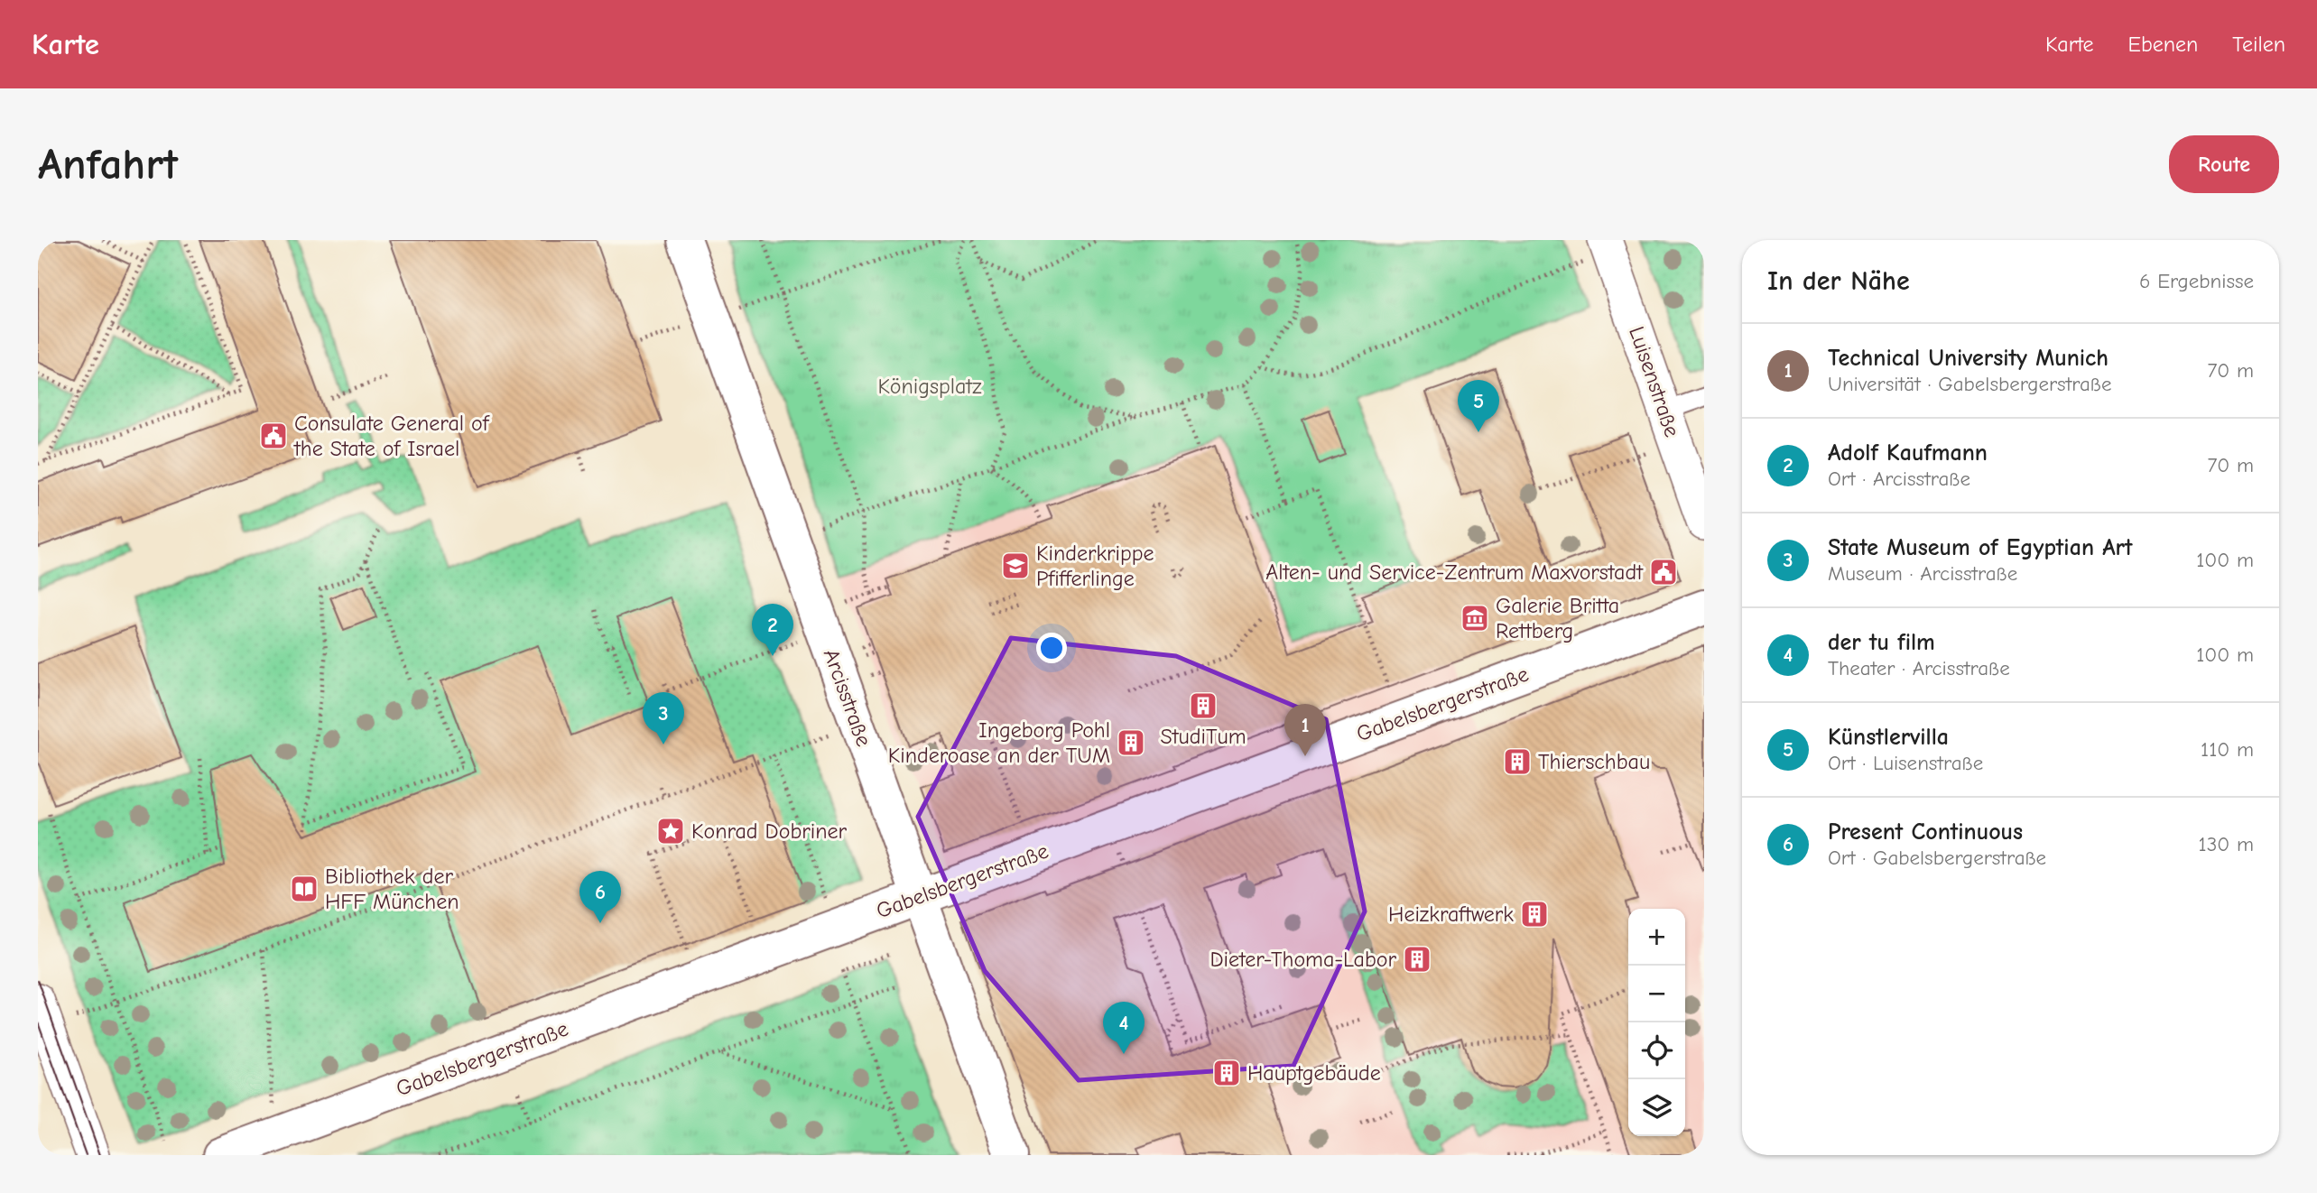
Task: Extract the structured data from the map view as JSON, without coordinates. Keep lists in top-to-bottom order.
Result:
{
  "streets": {
    "main road": ["Arcisstraße", "Gabelsbergerstraße"],
    "street": ["Luisenstraße"]
  },
  "crossings": [
    ["Arcisstraße", "Gabelsbergerstraße"]
  ],
  "parks": ["Königsplatz"],
  "places": {
    "public building": ["Consulate General of the State of Israel", "Alten- und Service-Zentrum Maxvorstadt"],
    "school or university": ["Kinderkrippe Pfifferlinge"],
    "museum": ["Galerie Britta Rettberg"],
    "building": [
      "StudiTum",
      "Ingeborg Pohl Kinderoase an der TUM",
      "Thierschbau",
      "Heizkraftwerk",
      "Dieter-Thoma-Labor",
      "Hauptgebäude"
    ],
    "place": ["Konrad Dobriner"],
    "library": ["Bibliothek der HFF München"]
  },
  "page": {
    "header": "Karte",
    "nav": ["Karte", "Ebenen", "Teilen"],
    "buttons": "Route",
    "title": "Anfahrt",
    "heading": ["In der Nähe", "6 Ergebnisse"],
    "list": [
      {
        "mark": "1",
        "name": "Technical University Munich",
        "note": "Universität · Gabelsbergerstraße",
        "value": "70 m"
      },
      {
        "mark": "2",
        "name": "Adolf Kaufmann",
        "note": "Ort · Arcisstraße",
        "value": "70 m"
      },
      {
        "mark": "3",
        "name": "State Museum of Egyptian Art",
        "note": "Museum · Arcisstraße",
        "value": "100 m"
      },
      {
        "mark": "4",
        "name": "der tu film",
        "note": "Theater · Arcisstraße",
        "value": "100 m"
      },
      {
        "mark": "5",
        "name": "Künstlervilla",
        "note": "Ort · Luisenstraße",
        "value": "110 m"
      },
      {
        "mark": "6",
        "name": "Present Continuous",
        "note": "Ort · Gabelsbergerstraße",
        "value": "130 m"
      }
    ],
    "pins": [
      "5",
      "2",
      "3",
      "1",
      "6",
      "4"
    ],
    "map_buttons": ["+", "−"]
  }
}
